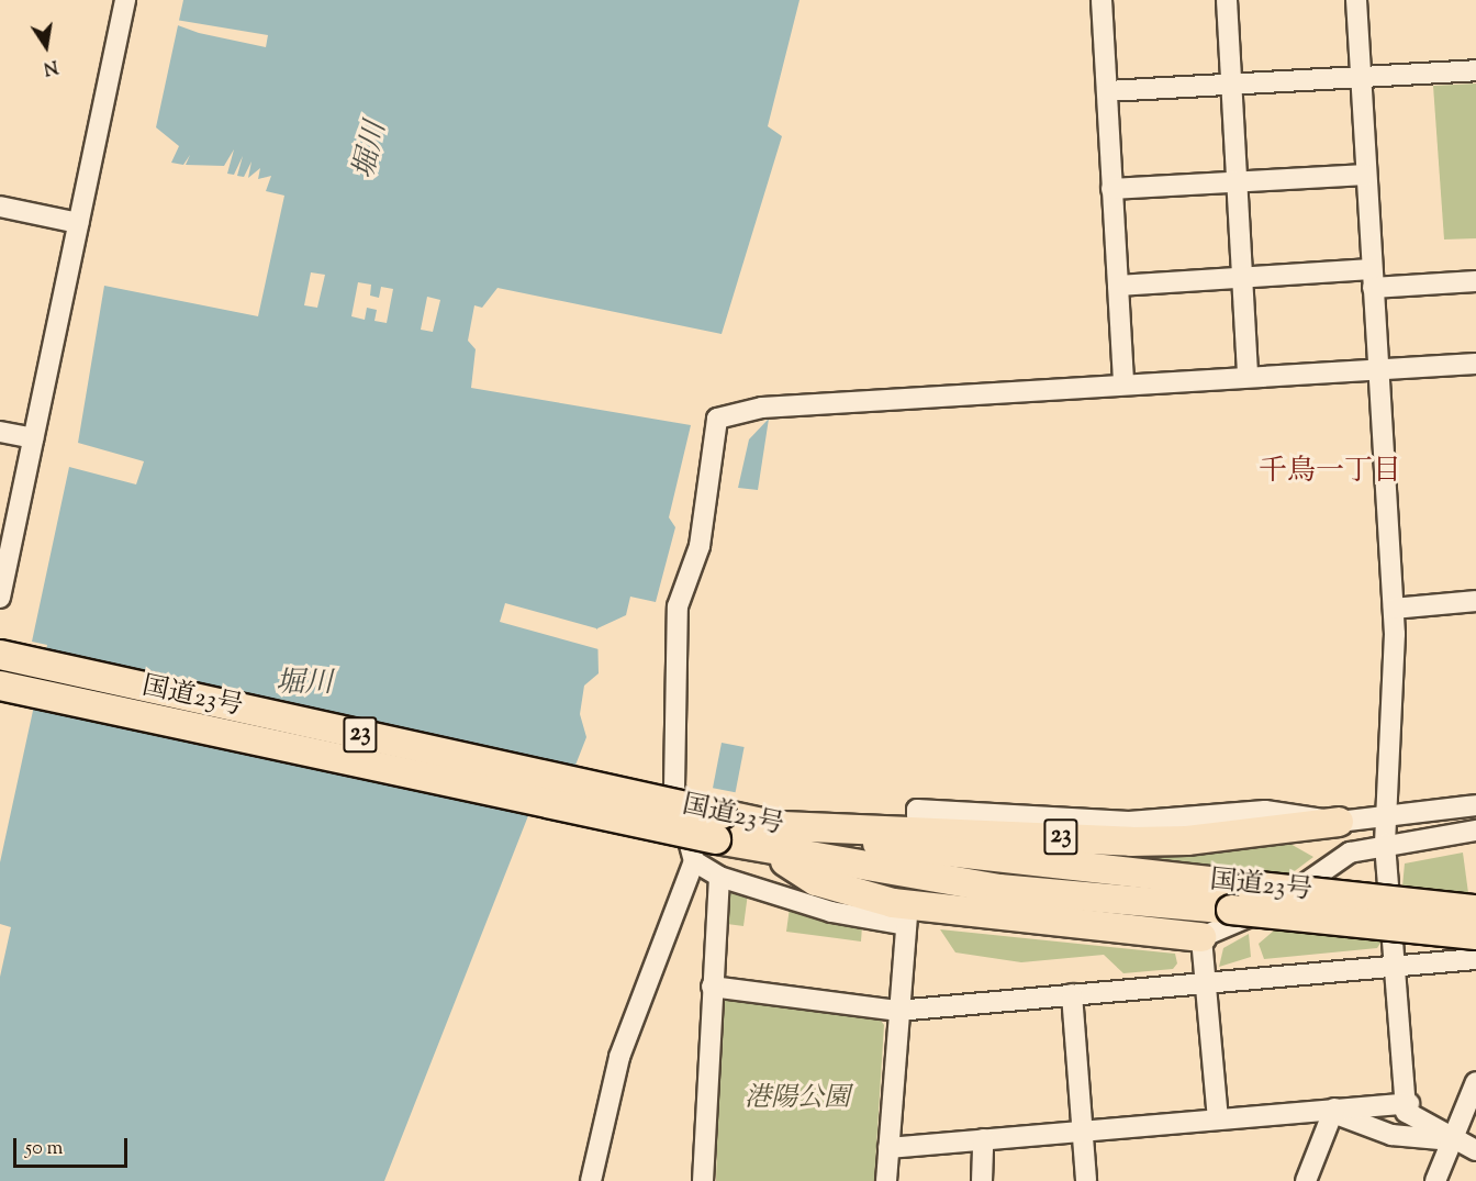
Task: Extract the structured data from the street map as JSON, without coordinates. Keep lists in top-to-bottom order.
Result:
{
  "streets": {
    "highway": ["国道23号", "23"]
  },
  "crossings": [
    ["国道23号", "23"]
  ],
  "districts": ["千鳥一丁目"],
  "water": ["堀川"],
  "parks": ["港陽公園"],
  "scale_bar": "50 m",
  "north": "bottom"
}
